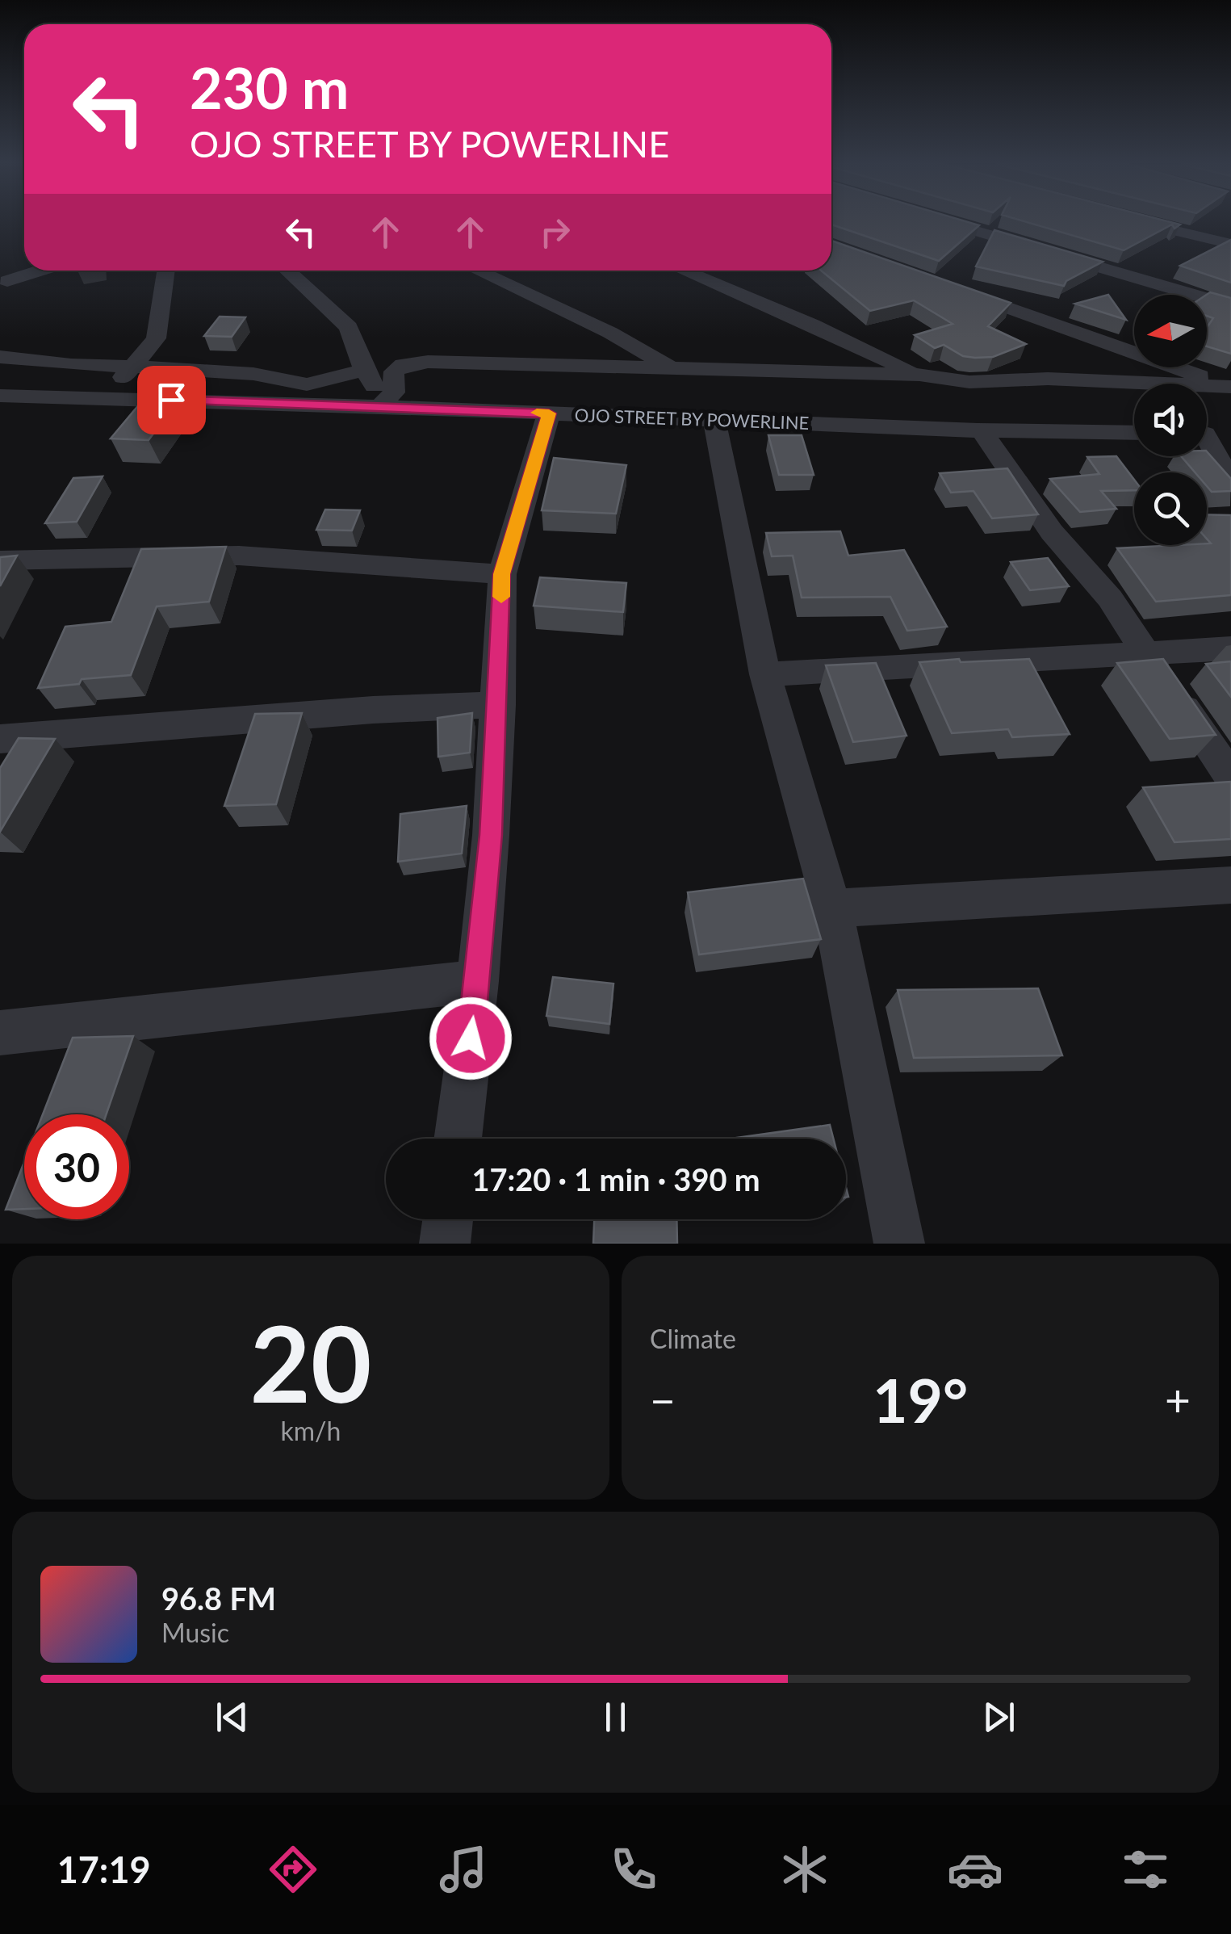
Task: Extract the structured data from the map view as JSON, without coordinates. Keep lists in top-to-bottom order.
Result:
{
  "streets": {
    "street": ["OJO STREET BY POWERLINE"]
  },
  "north": "left",
  "page": {
    "turn": ["230 m", "OJO STREET BY POWERLINE"],
    "limit": "30",
    "trip": "17:20 · 1 min · 390 m",
    "tile": [
      ["20", "km/h"],
      "Climate"
    ],
    "heat": ["−", "19°", "+"],
    "song": ["96.8 FM", "Music"],
    "tabs": "17:19"
  }
}
